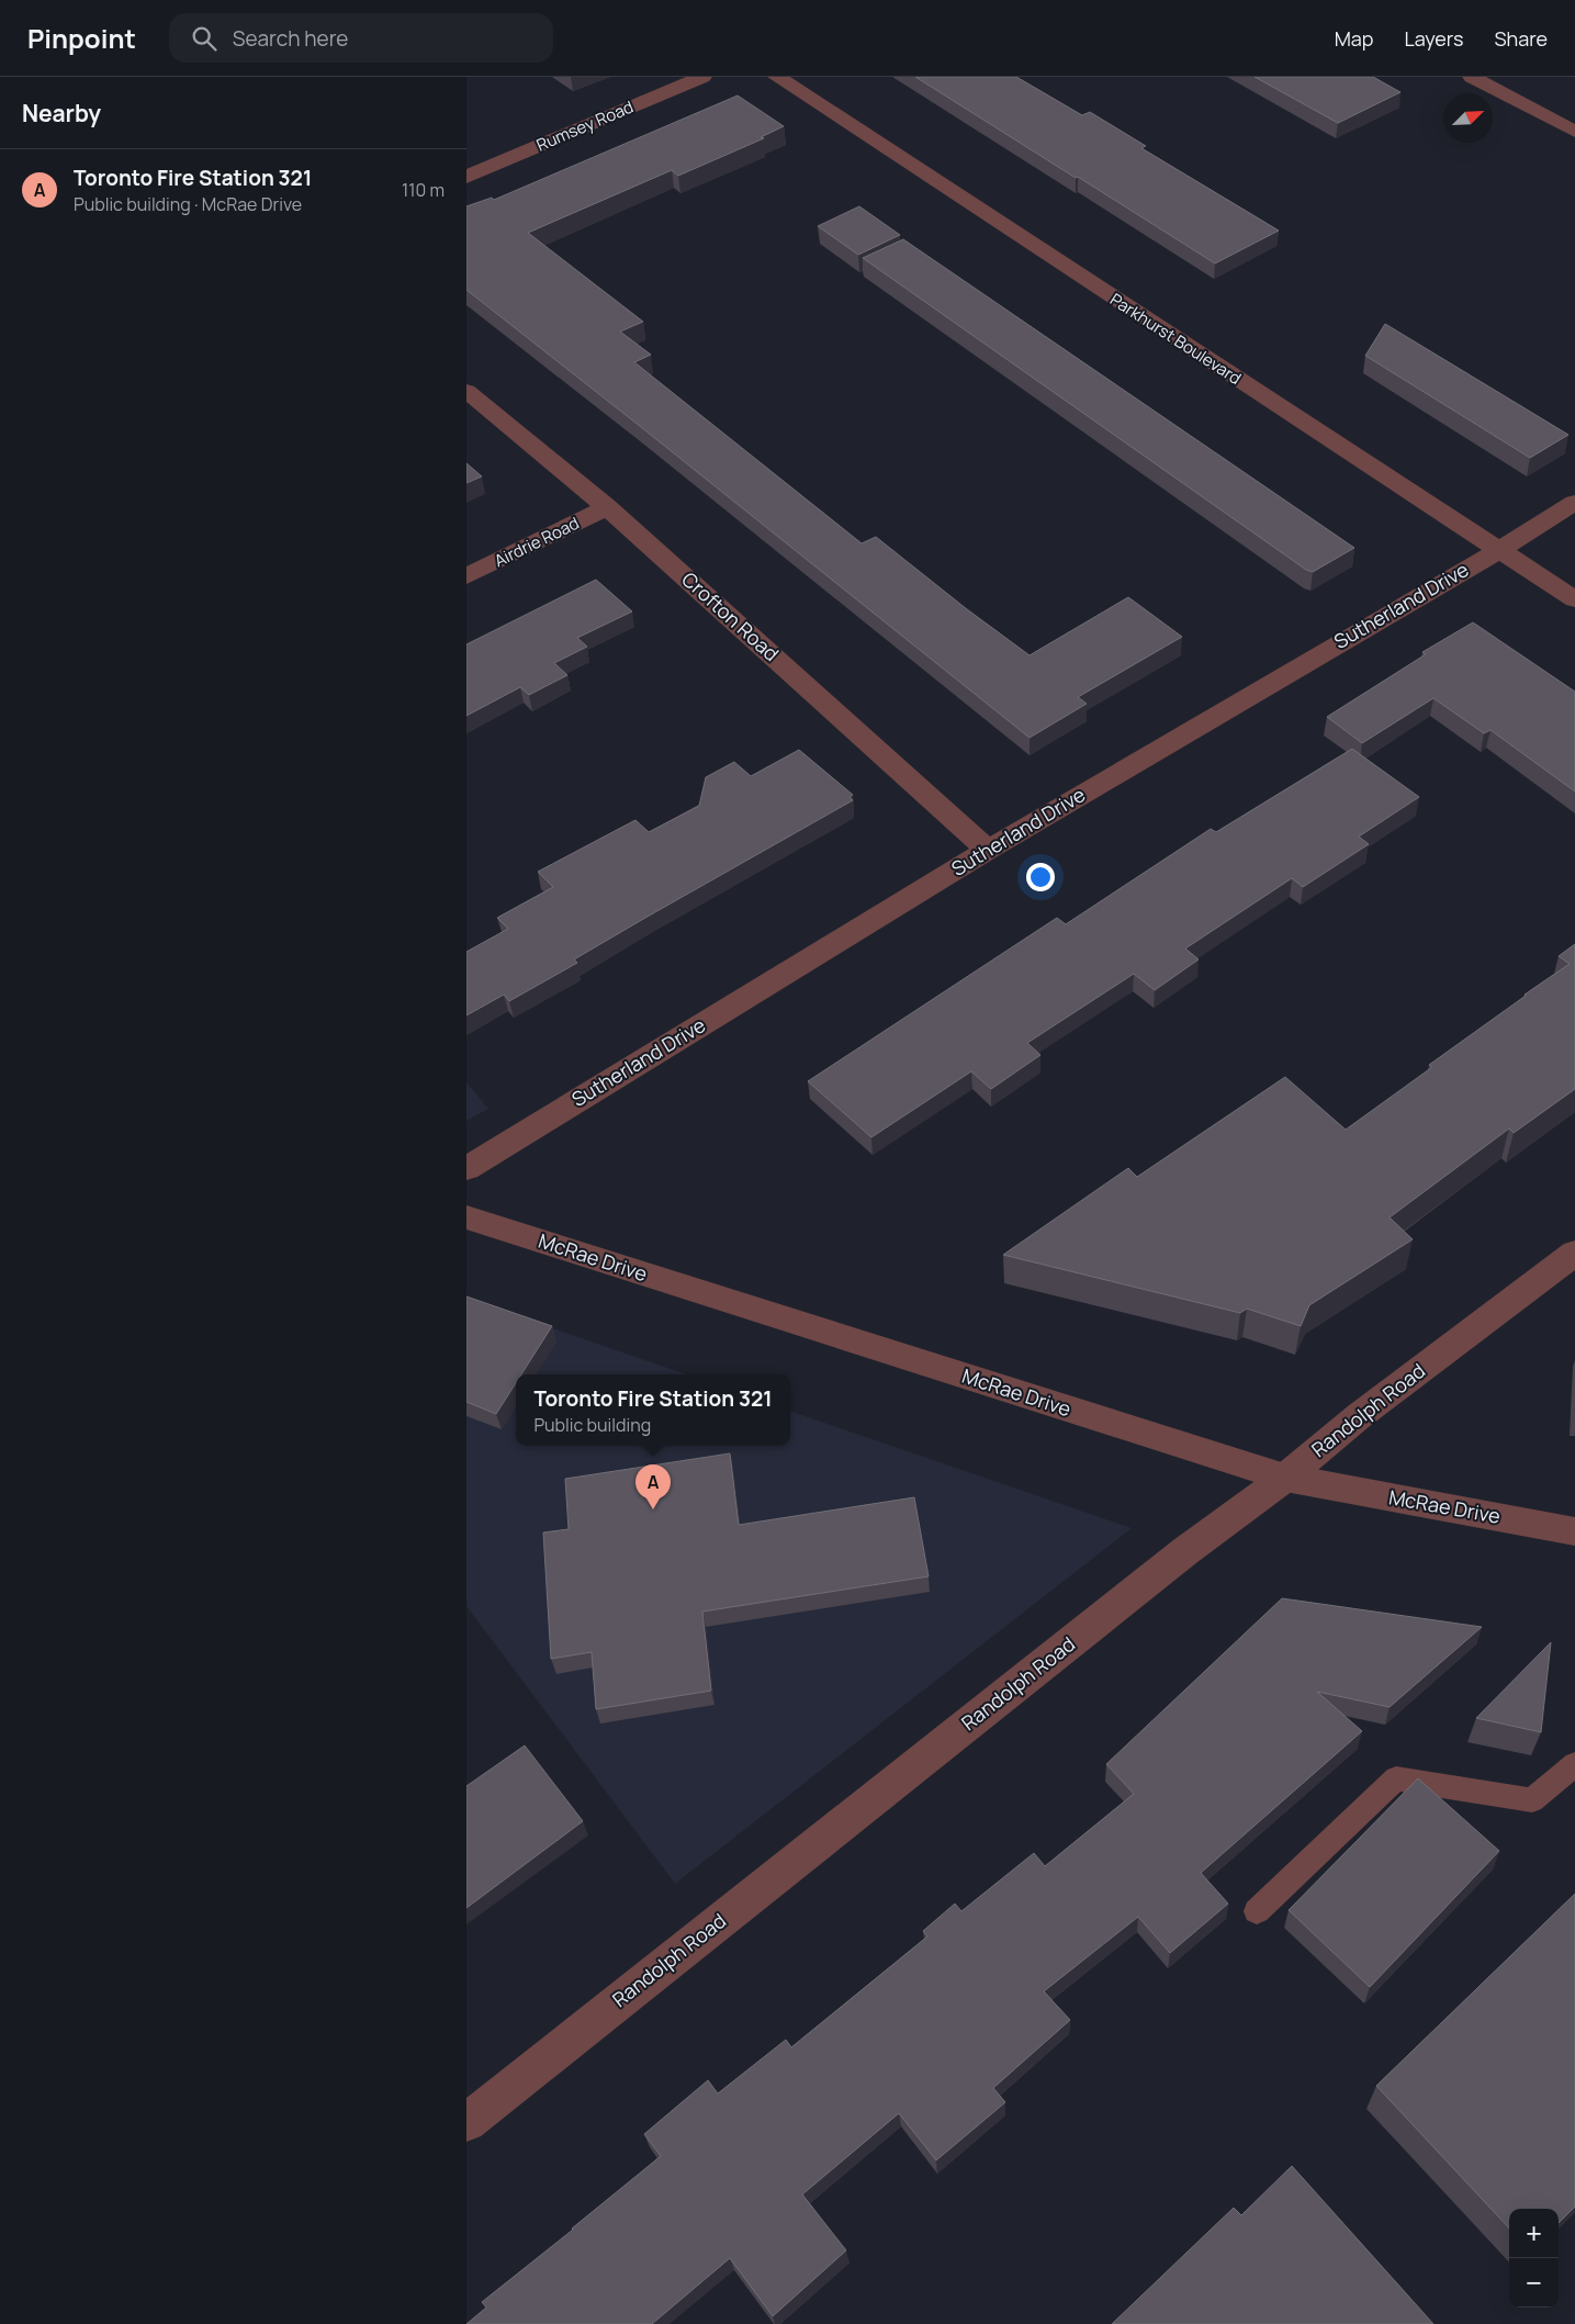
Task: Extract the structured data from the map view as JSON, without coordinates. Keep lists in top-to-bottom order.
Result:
{
  "streets": {
    "street": [
      "Rumsey Road",
      "Parkhurst Boulevard",
      "Airdrie Road",
      "Sutherland Drive",
      "Crofton Road",
      "McRae Drive",
      "Randolph Road"
    ]
  },
  "crossings": [
    ["Parkhurst Boulevard", "Sutherland Drive"],
    ["Airdrie Road", "Crofton Road"],
    ["Sutherland Drive", "Crofton Road"],
    ["McRae Drive", "Randolph Road"]
  ],
  "north": "top right",
  "page": {
    "header": "Pinpoint",
    "search": "Search here",
    "nav": ["Map", "Layers", "Share"],
    "heading": "Nearby",
    "list": [
      {
        "mark": "A",
        "name": "Toronto Fire Station 321",
        "note": "Public building · McRae Drive",
        "value": "110 m"
      }
    ],
    "popup": ["Toronto Fire Station 321", "Public building"],
    "pins": "A",
    "map_buttons": ["+", "−"]
  }
}
